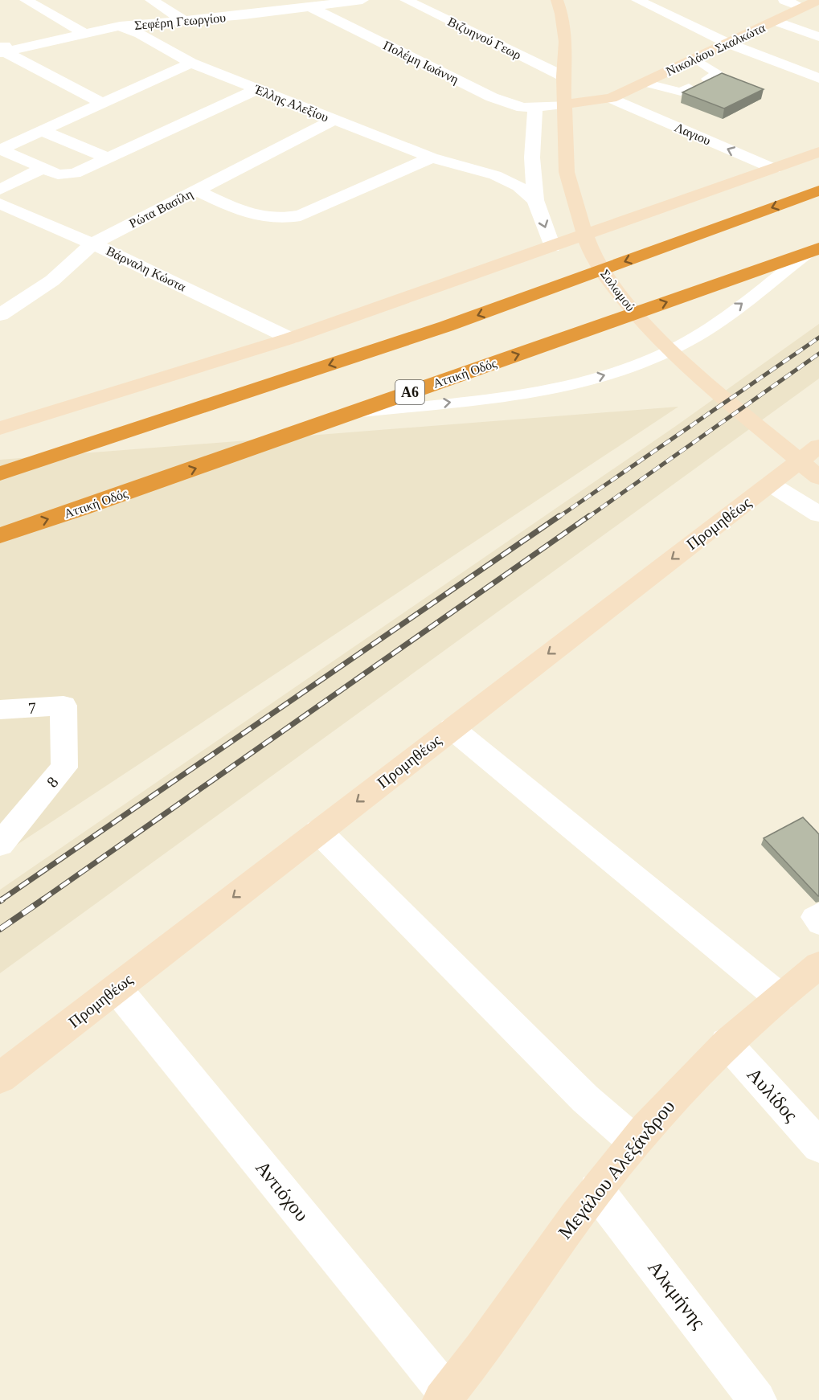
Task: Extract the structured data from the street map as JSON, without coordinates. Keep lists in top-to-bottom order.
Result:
{
  "streets": {
    "highway": ["Αττική Οδός", "Α6"],
    "street": [
      "Σεφέρη Γεωργίου",
      "Βιζυηνού Γεωρ",
      "Νικολάου Σκαλκώτα",
      "Πολέμη Ιωάννη",
      "Έλλης Αλεξίου",
      "Λαγιου",
      "Ρώτα Βασίλη",
      "Βάρναλη Κώστα",
      "Σολωμού",
      "Προμηθέως",
      "7",
      "8",
      "Αυλίδος",
      "Μεγάλου Αλεξάνδρου",
      "Αντιόχου",
      "Αλκμήνης"
    ]
  },
  "crossings": [
    ["Σεφέρη Γεωργίου", "Πολέμη Ιωάννη"],
    ["Σεφέρη Γεωργίου", "Έλλης Αλεξίου"],
    ["Βιζυηνού Γεωρ", "Σολωμού"],
    ["Νικολάου Σκαλκώτα", "Πολέμη Ιωάννη"],
    ["Νικολάου Σκαλκώτα", "Λαγιου"],
    ["Νικολάου Σκαλκώτα", "Σολωμού"],
    ["Πολέμη Ιωάννη", "Σολωμού"],
    ["Έλλης Αλεξίου", "Ρώτα Βασίλη"],
    ["Ρώτα Βασίλη", "Βάρναλη Κώστα"],
    ["Προμηθέως", "Αντιόχου"],
    ["7", "8"],
    ["Αυλίδος", "Μεγάλου Αλεξάνδρου"],
    ["Μεγάλου Αλεξάνδρου", "Αντιόχου"],
    ["Μεγάλου Αλεξάνδρου", "Αλκμήνης"]
  ],
  "one_way": ["Προμηθέως"]
}
